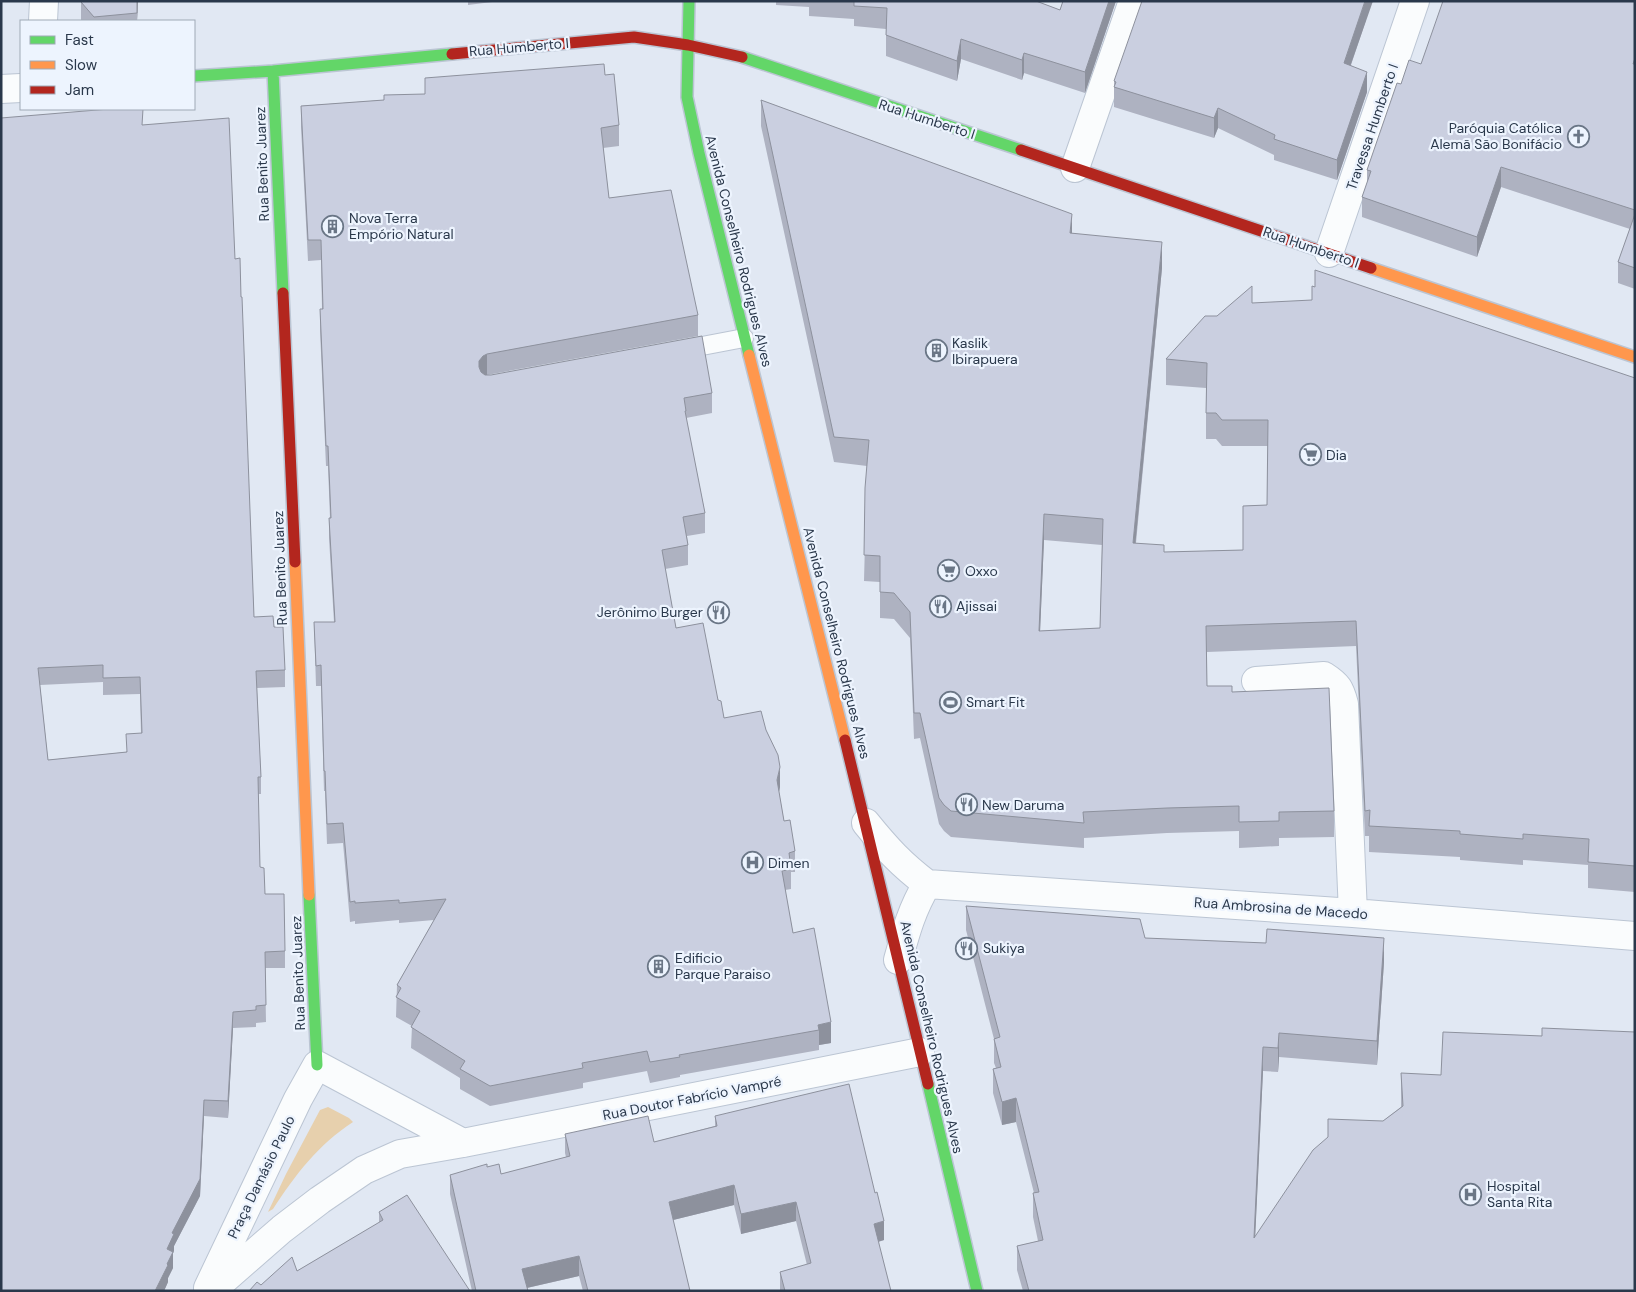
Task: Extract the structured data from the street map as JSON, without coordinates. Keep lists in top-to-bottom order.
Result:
{
  "streets": {
    "street": [
      "Rua Humberto I",
      "Travessa Humberto I",
      "Rua Benito Juarez",
      "Avenida Conselheiro Rodrigues Alves",
      "Rua Ambrosina de Macedo",
      "Rua Doutor Fabrício Vampré",
      "Praça Damásio Paulo"
    ]
  },
  "crossings": [
    ["Rua Humberto I", "Travessa Humberto I"],
    ["Rua Humberto I", "Rua Benito Juarez"],
    ["Rua Humberto I", "Avenida Conselheiro Rodrigues Alves"],
    ["Rua Benito Juarez", "Praça Damásio Paulo"],
    ["Avenida Conselheiro Rodrigues Alves", "Rua Doutor Fabrício Vampré"]
  ],
  "places": {
    "church": ["Paróquia Católica Alemã São Bonifácio"],
    "building": ["Nova Terra Empório Natural", "Kaslik Ibirapuera", "Edificio Parque Paraiso"],
    "supermarket": ["Dia", "Oxxo"],
    "restaurant": [
      "Ajissai",
      "Jerônimo Burger",
      "New Daruma",
      "Sukiya"
    ],
    "sports": ["Smart Fit"],
    "hospital": ["Dimen", "Hospital Santa Rita"]
  },
  "legend": ["Fast", "Slow", "Jam"]
}
